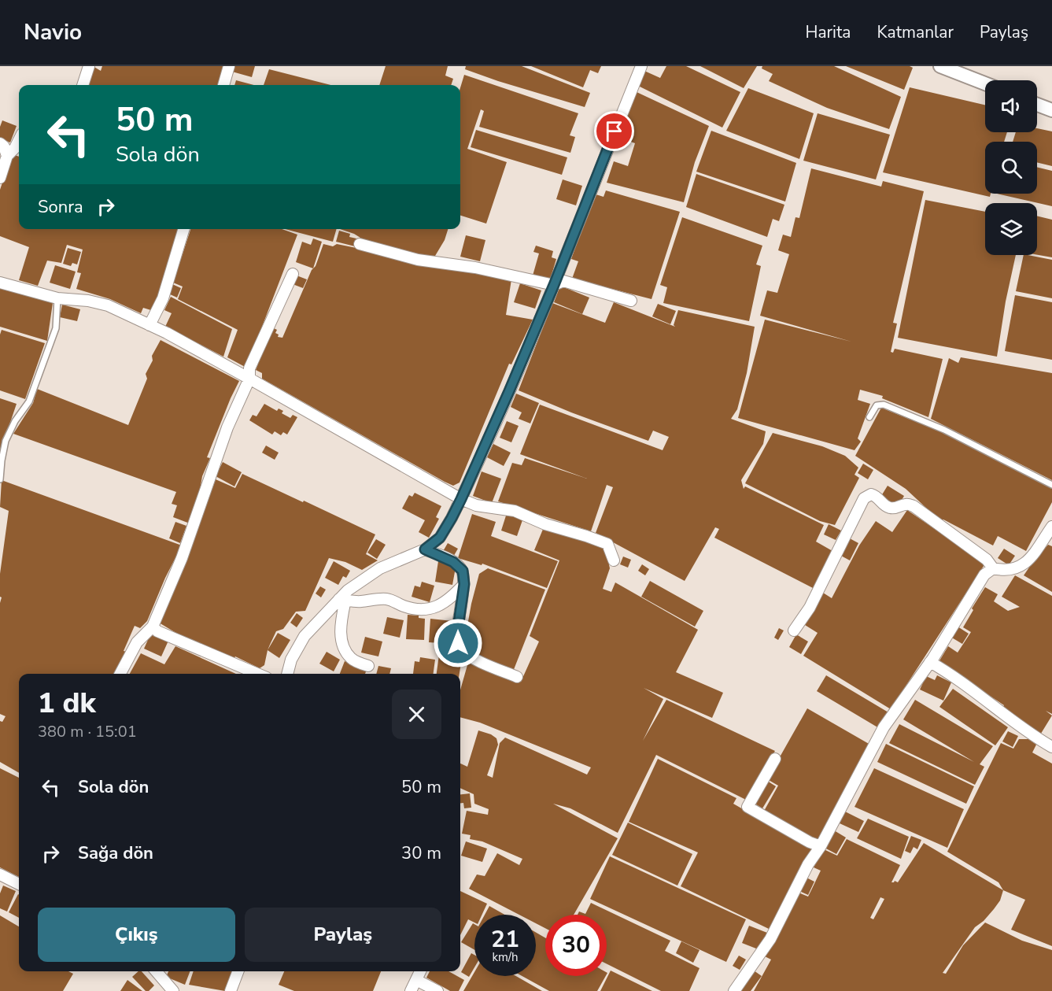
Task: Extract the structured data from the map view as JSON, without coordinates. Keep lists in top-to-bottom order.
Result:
{
  "page": {
    "header": "Navio",
    "nav": ["Harita", "Katmanlar", "Paylaş"],
    "turn": ["50 m", "Sola dön"],
    "then": "Sonra",
    "heading": ["1 dk", "380 m · 15:01"],
    "list": [
      {
        "name": "Sola dön",
        "value": "50 m"
      },
      {
        "name": "Sağa dön",
        "value": "30 m"
      }
    ],
    "buttons": ["Çıkış", "Paylaş"],
    "speed": "21 km/h",
    "limit": "30"
  }
}
